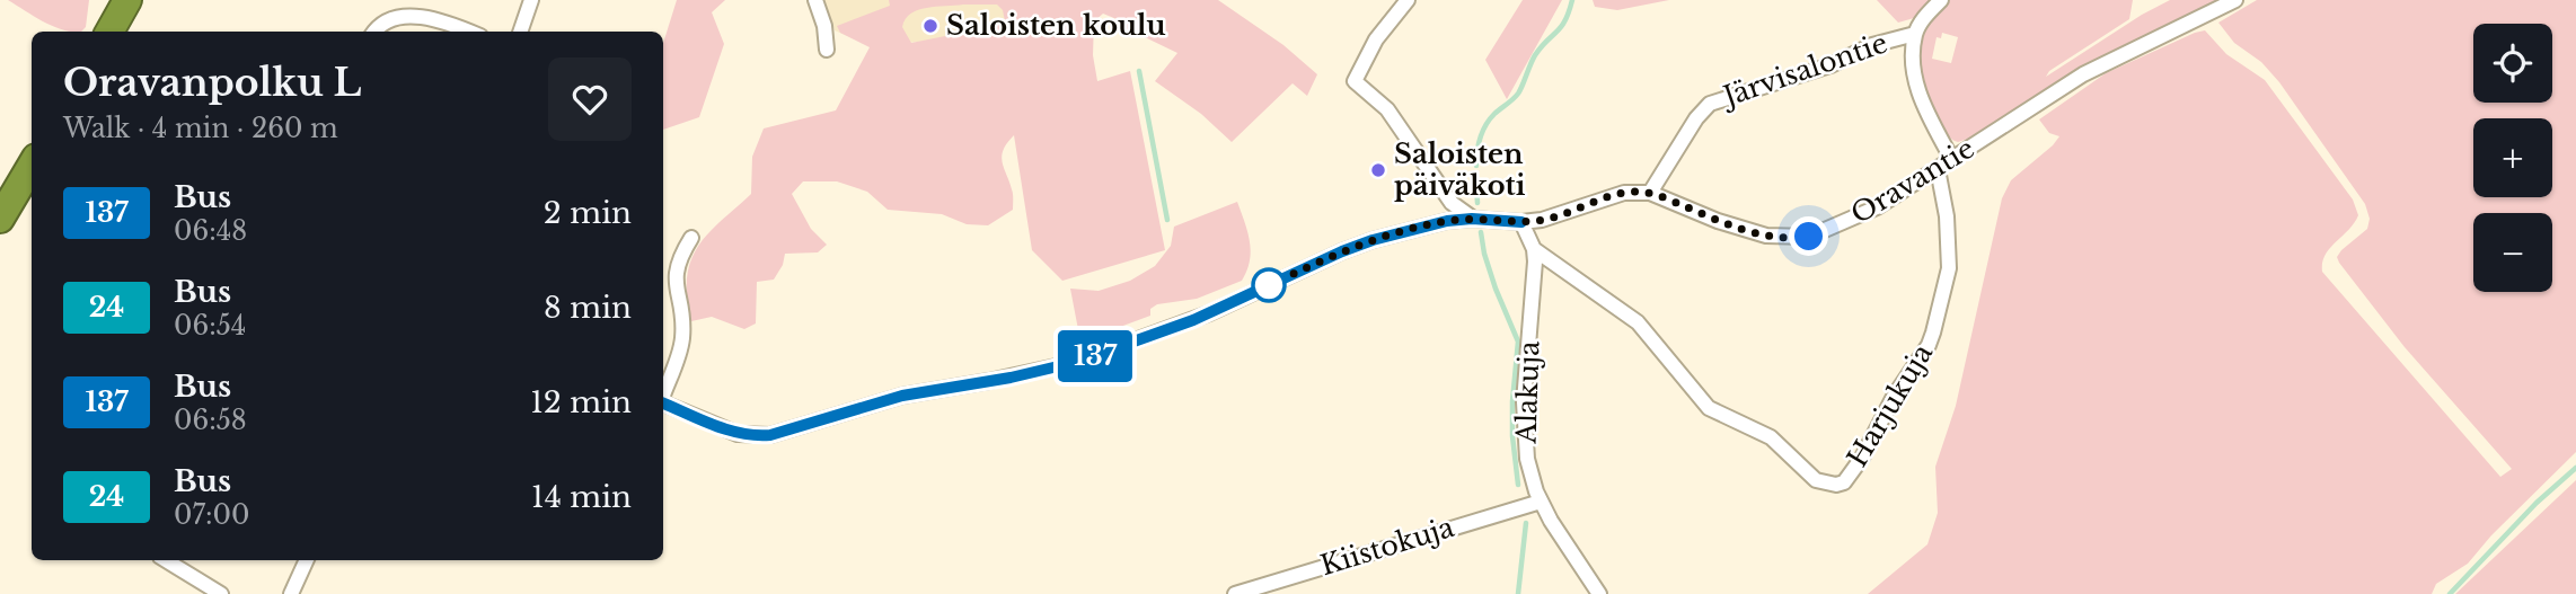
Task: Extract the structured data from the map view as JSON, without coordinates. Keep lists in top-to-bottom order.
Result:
{
  "streets": {
    "street": [
      "Järvisalontie",
      "Oravantie",
      "Alakuja",
      "Harjukuja",
      "Kiistokuja"
    ]
  },
  "crossings": [
    ["Järvisalontie", "Oravantie"],
    ["Oravantie", "Alakuja"],
    ["Oravantie", "Harjukuja"],
    ["Alakuja", "Harjukuja"],
    ["Alakuja", "Kiistokuja"]
  ],
  "places": ["Saloisten koulu", "Saloisten päiväkoti"],
  "lines": ["bus line 137"],
  "page": {
    "on_map": "137",
    "map_buttons": ["+", "−"],
    "heading": ["Oravanpolku L", "Walk · 4 min · 260 m"],
    "list": [
      {
        "mark": "137",
        "name": "Bus",
        "note": "06:48",
        "value": "2 min"
      },
      {
        "mark": "24",
        "name": "Bus",
        "note": "06:54",
        "value": "8 min"
      },
      {
        "mark": "137",
        "name": "Bus",
        "note": "06:58",
        "value": "12 min"
      },
      {
        "mark": "24",
        "name": "Bus",
        "note": "07:00",
        "value": "14 min"
      }
    ]
  }
}
